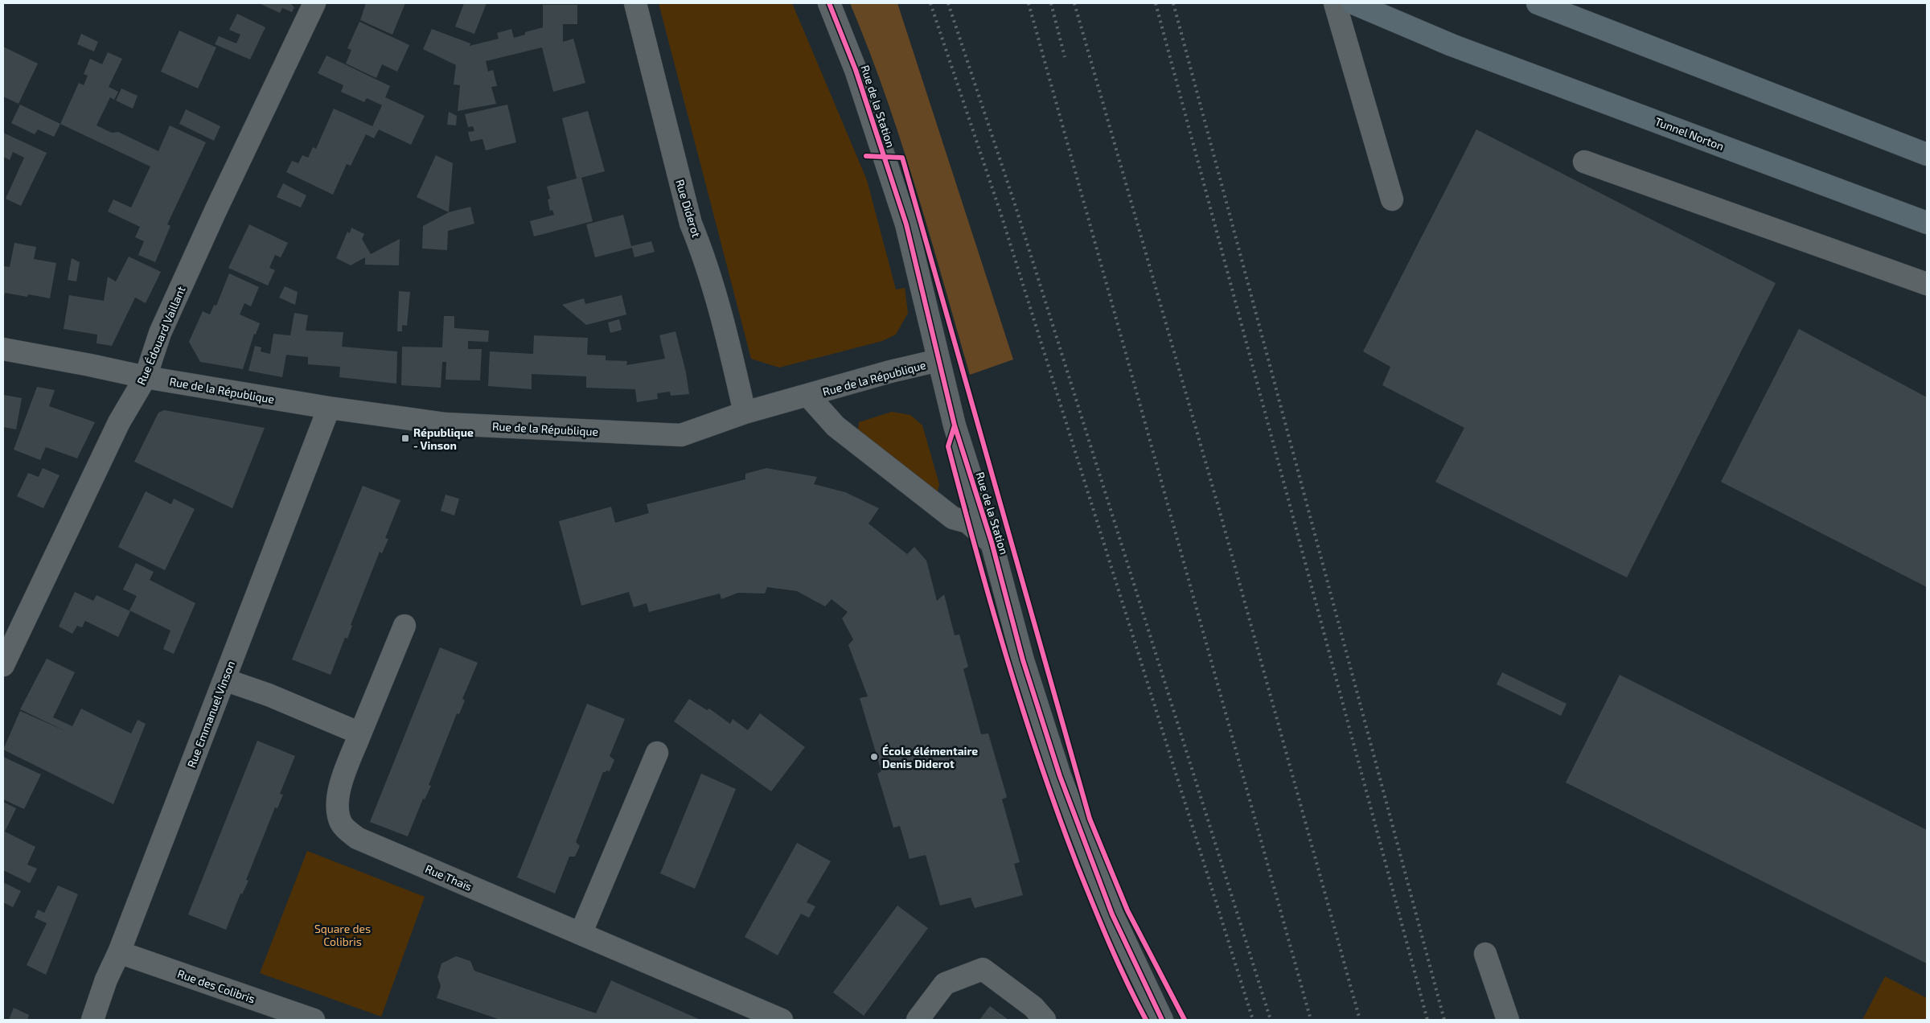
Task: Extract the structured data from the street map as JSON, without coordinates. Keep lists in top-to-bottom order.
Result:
{
  "streets": {
    "highway": ["Tunnel Norton"],
    "street": [
      "Rue de la Station",
      "Rue Diderot",
      "Rue Édouard Vaillant",
      "Rue de la République",
      "Rue Emmanuel Vinson",
      "Rue Thaïs",
      "Rue des Colibris"
    ]
  },
  "crossings": [
    ["Rue de la Station", "Rue de la République"],
    ["Rue Diderot", "Rue de la République"],
    ["Rue Édouard Vaillant", "Rue de la République"],
    ["Rue de la République", "Rue Emmanuel Vinson"],
    ["Rue Emmanuel Vinson", "Rue des Colibris"]
  ],
  "parks": ["Square des Colibris"],
  "places": {
    "transit": ["République - Vinson"],
    "other": ["École élémentaire Denis Diderot"]
  }
}
